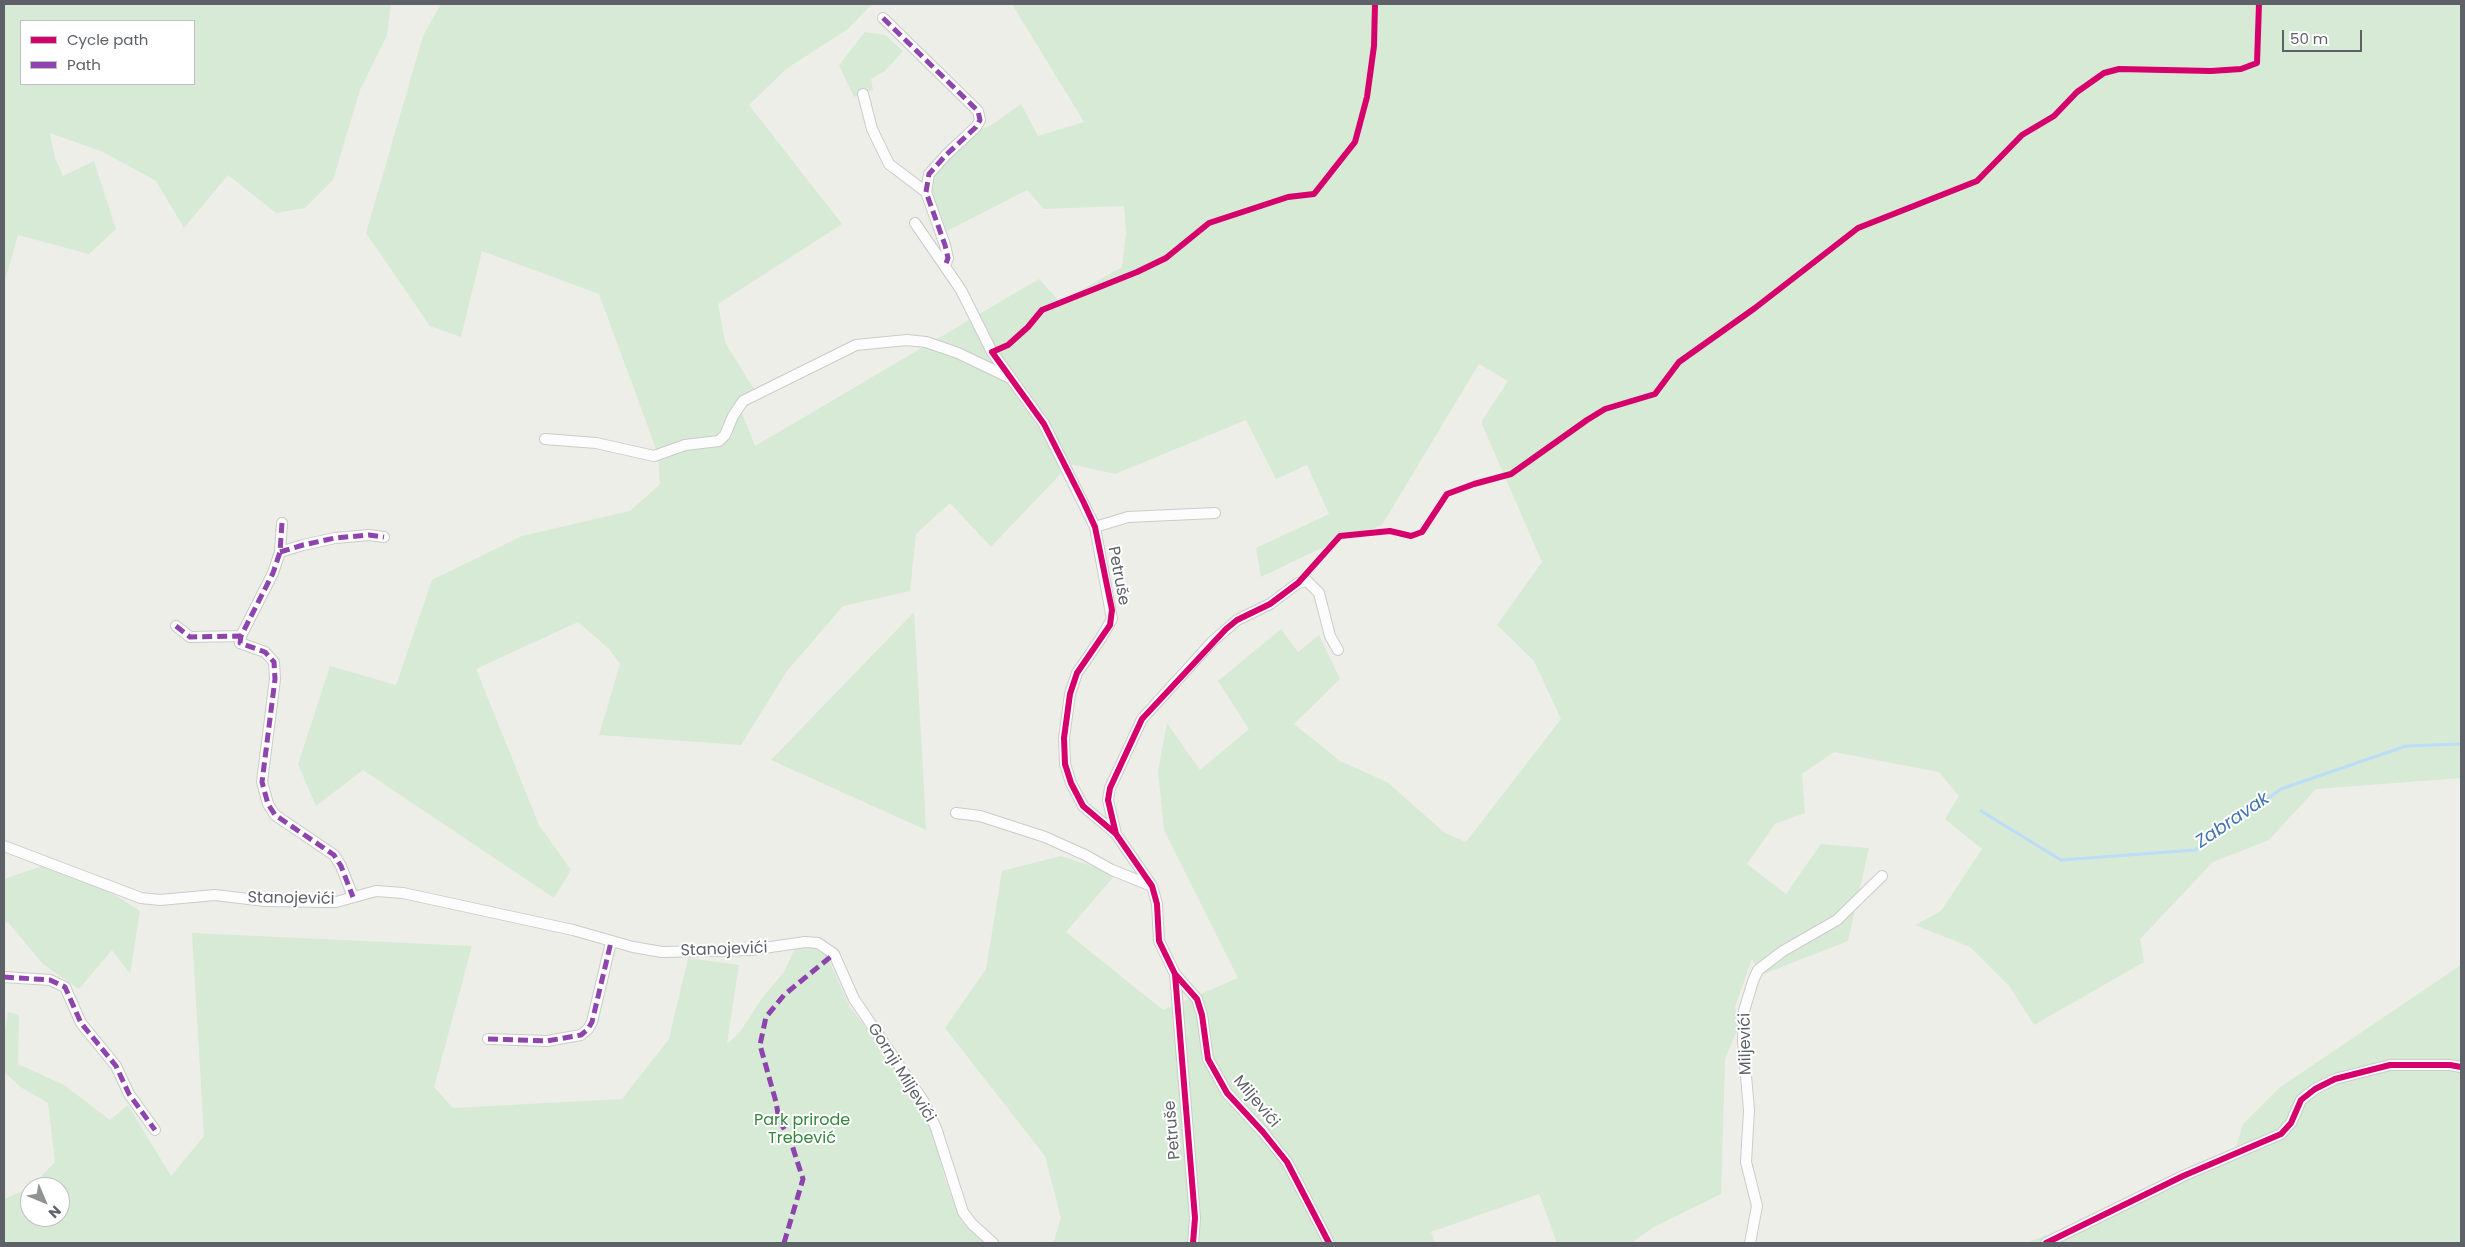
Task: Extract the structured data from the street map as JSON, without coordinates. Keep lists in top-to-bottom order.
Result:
{
  "streets": {
    "street": [
      "Petruše",
      "Stanojevići",
      "Miljevići",
      "Gornji Miljevići"
    ]
  },
  "crossings": [
    ["Petruše", "Miljevići"],
    ["Stanojevići", "Gornji Miljevići"]
  ],
  "water": ["Zabravak"],
  "parks": ["Park prirode Trebević"],
  "legend": ["Cycle path", "Path"],
  "scale_bar": "50 m",
  "north": "bottom right"
}
